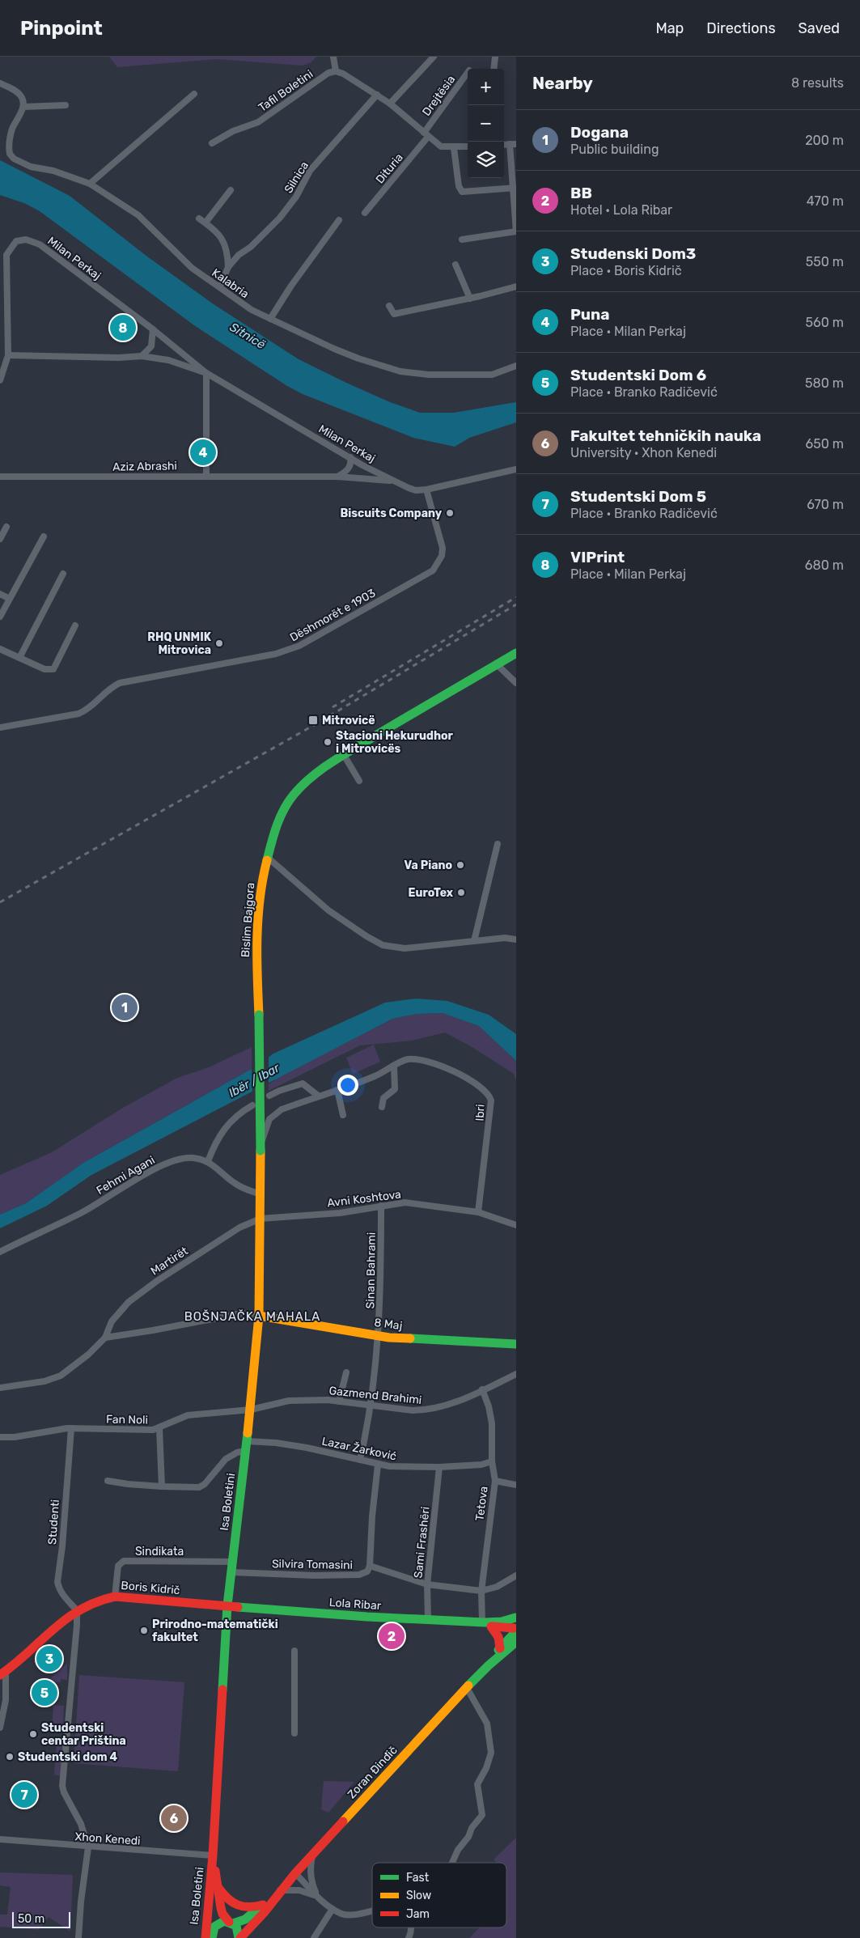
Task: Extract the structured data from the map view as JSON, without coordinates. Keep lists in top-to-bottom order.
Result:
{
  "streets": {
    "main road": [
      "Bislim Bajgora",
      "8 Maj",
      "Isa Boletini",
      "Boris Kidrič",
      "Lola Ribar",
      "Zoran Đinđič"
    ],
    "street": [
      "Tafil Boletini",
      "Drejtësia",
      "Dituria",
      "Silnica",
      "Milan Perkaj",
      "Kalabria",
      "Aziz Abrashi",
      "Dëshmorët e 1903",
      "Ibri",
      "Fehmi Agani",
      "Avni Koshtova",
      "Martirët",
      "Sinan Bahrami",
      "Gazmend Brahimi",
      "Fan Noli",
      "Lazar Žarković",
      "Tetova",
      "Studenti",
      "Sami Frashëri",
      "Sindikata",
      "Silvira Tomasini",
      "Xhon Kenedi"
    ]
  },
  "crossings": [
    ["Drejtësia", "Dituria"],
    ["Silnica", "Kalabria"],
    ["Milan Perkaj", "Aziz Abrashi"],
    ["Aziz Abrashi", "Dëshmorët e 1903"],
    ["Bislim Bajgora", "Ibri"],
    ["Bislim Bajgora", "Isa Boletini"],
    ["Ibri", "Avni Koshtova"],
    ["Ibri", "Isa Boletini"],
    ["Avni Koshtova", "Martirët"],
    ["Avni Koshtova", "Sinan Bahrami"],
    ["Avni Koshtova", "Isa Boletini"],
    ["Martirët", "Isa Boletini"],
    ["Sinan Bahrami", "8 Maj"],
    ["Sinan Bahrami", "Gazmend Brahimi"],
    ["Sinan Bahrami", "Lazar Žarković"],
    ["8 Maj", "Isa Boletini"],
    ["Gazmend Brahimi", "Fan Noli"],
    ["Gazmend Brahimi", "Isa Boletini"],
    ["Gazmend Brahimi", "Tetova"],
    ["Fan Noli", "Isa Boletini"],
    ["Fan Noli", "Studenti"],
    ["Lazar Žarković", "Isa Boletini"],
    ["Lazar Žarković", "Tetova"],
    ["Lazar Žarković", "Sami Frashëri"],
    ["Isa Boletini", "Sindikata"],
    ["Isa Boletini", "Silvira Tomasini"],
    ["Isa Boletini", "Boris Kidrič"],
    ["Isa Boletini", "Lola Ribar"],
    ["Isa Boletini", "Zoran Đinđič"],
    ["Isa Boletini", "Xhon Kenedi"],
    ["Tetova", "Lola Ribar"],
    ["Studenti", "Boris Kidrič"],
    ["Sami Frashëri", "Lola Ribar"],
    ["Sindikata", "Boris Kidrič"],
    ["Boris Kidrič", "Lola Ribar"],
    ["Lola Ribar", "Zoran Đinđič"]
  ],
  "districts": ["BOŠNJAČKA MAHALA"],
  "water": ["Sitnicë", "Ibër / Ibar"],
  "places": {
    "other": [
      "Biscuits Company",
      "RHQ UNMIK Mitrovica",
      "Stacioni Hekurudhor i Mitrovicës",
      "Va Piano",
      "EuroTex",
      "Prirodno-matematički fakultet",
      "Studentski centar Priština",
      "Studentski dom 4"
    ],
    "transit": ["Mitrovicë"]
  },
  "legend": ["Fast", "Slow", "Jam"],
  "scale_bar": "50 m",
  "page": {
    "header": "Pinpoint",
    "nav": ["Map", "Directions", "Saved"],
    "heading": ["Nearby", "8 results"],
    "map_buttons": ["+", "−"],
    "list": [
      {
        "mark": "1",
        "name": "Dogana",
        "note": "Public building",
        "value": "200 m"
      },
      {
        "mark": "2",
        "name": "BB",
        "note": "Hotel · Lola Ribar",
        "value": "470 m"
      },
      {
        "mark": "3",
        "name": "Studenski Dom3",
        "note": "Place · Boris Kidrič",
        "value": "550 m"
      },
      {
        "mark": "4",
        "name": "Puna",
        "note": "Place · Milan Perkaj",
        "value": "560 m"
      },
      {
        "mark": "5",
        "name": "Studentski Dom 6",
        "note": "Place · Branko Radičević",
        "value": "580 m"
      },
      {
        "mark": "6",
        "name": "Fakultet tehničkih nauka",
        "note": "University · Xhon Kenedi",
        "value": "650 m"
      },
      {
        "mark": "7",
        "name": "Studentski Dom 5",
        "note": "Place · Branko Radičević",
        "value": "670 m"
      },
      {
        "mark": "8",
        "name": "VIPrint",
        "note": "Place · Milan Perkaj",
        "value": "680 m"
      }
    ],
    "pins": [
      "8",
      "4",
      "1",
      "2",
      "3",
      "5",
      "7",
      "6"
    ],
    "scale": "50 m"
  }
}
